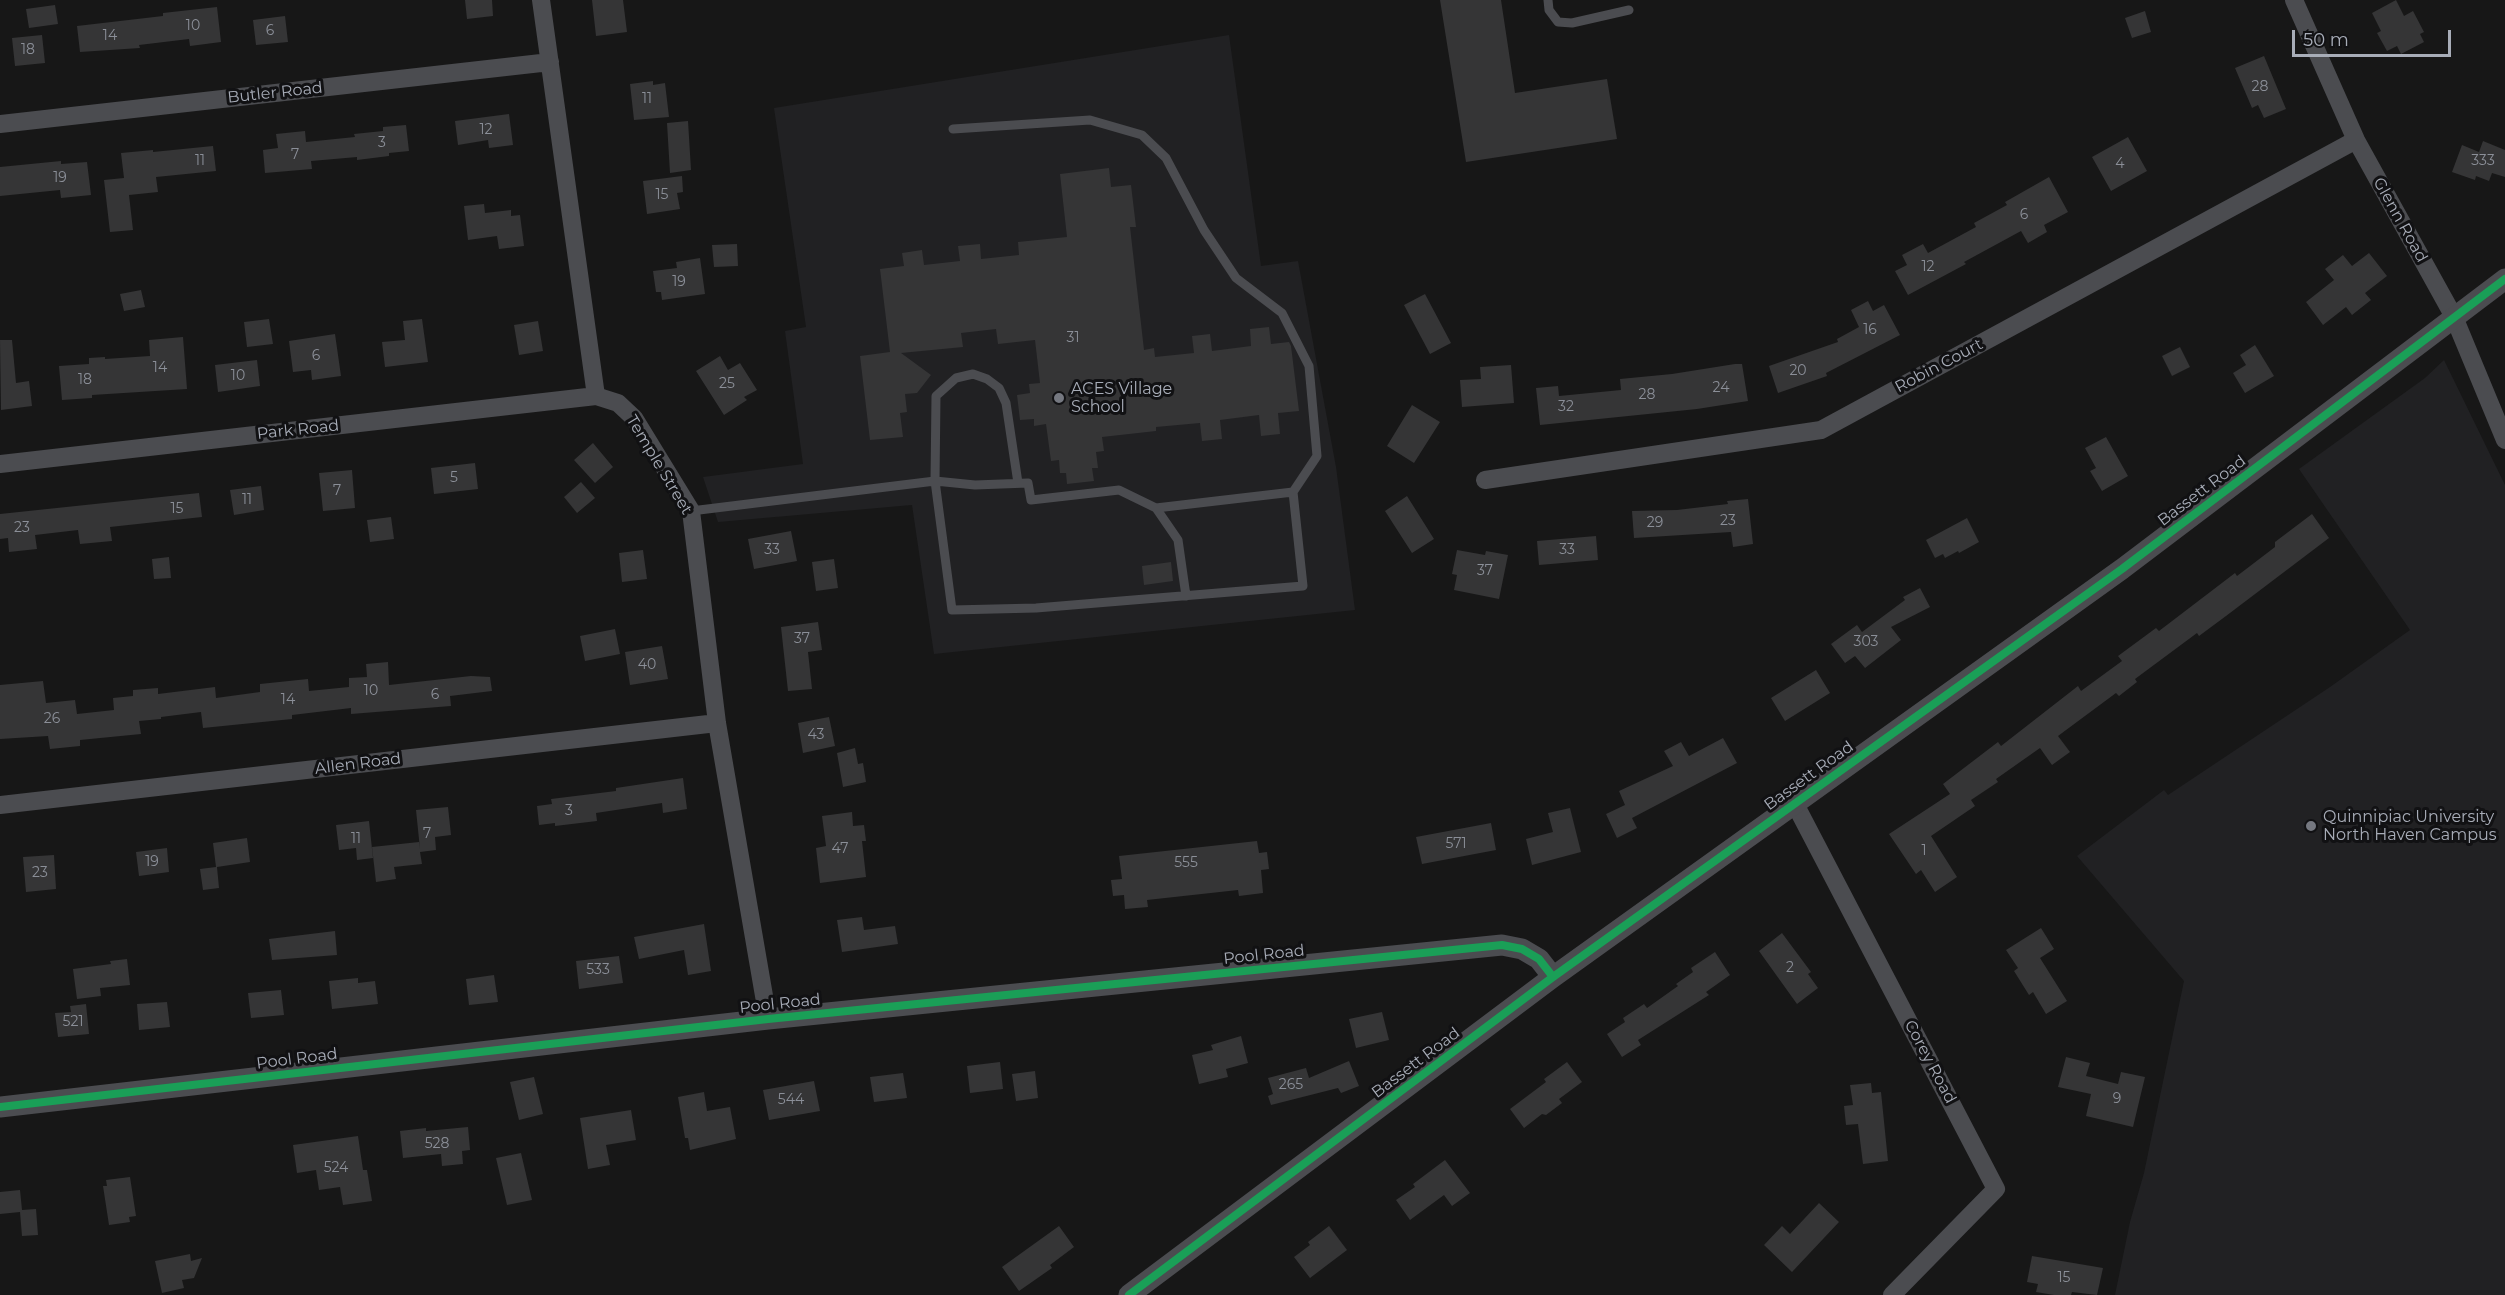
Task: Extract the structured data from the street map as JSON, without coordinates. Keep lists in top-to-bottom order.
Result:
{
  "streets": {
    "street": [
      "Butler Road",
      "Glenn Road",
      "Robin Court",
      "Park Road",
      "Temple Street",
      "Bassett Road",
      "Allen Road",
      "Pool Road",
      "Corey Road"
    ]
  },
  "crossings": [
    ["Glenn Road", "Robin Court"],
    ["Glenn Road", "Bassett Road"],
    ["Park Road", "Temple Street"],
    ["Temple Street", "Allen Road"],
    ["Temple Street", "Pool Road"],
    ["Bassett Road", "Pool Road"],
    ["Bassett Road", "Corey Road"]
  ],
  "places": ["ACES Village School", "Quinnipiac University North Haven Campus"],
  "house_numbers": [
    "10",
    "6",
    "14",
    "18",
    "28",
    "11",
    "12",
    "3",
    "7",
    "11",
    "333",
    "4",
    "19",
    "15",
    "6",
    "12",
    "19",
    "16",
    "31",
    "6",
    "14",
    "20",
    "10",
    "18",
    "25",
    "24",
    "28",
    "32",
    "5",
    "7",
    "11",
    "15",
    "23",
    "29",
    "23",
    "33",
    "33",
    "37",
    "37",
    "303",
    "40",
    "10",
    "6",
    "14",
    "26",
    "43",
    "3",
    "7",
    "11",
    "571",
    "47",
    "1",
    "19",
    "555",
    "23",
    "2",
    "533",
    "521",
    "265",
    "9",
    "544",
    "528",
    "524",
    "15"
  ],
  "scale_bar": "50 m"
}
